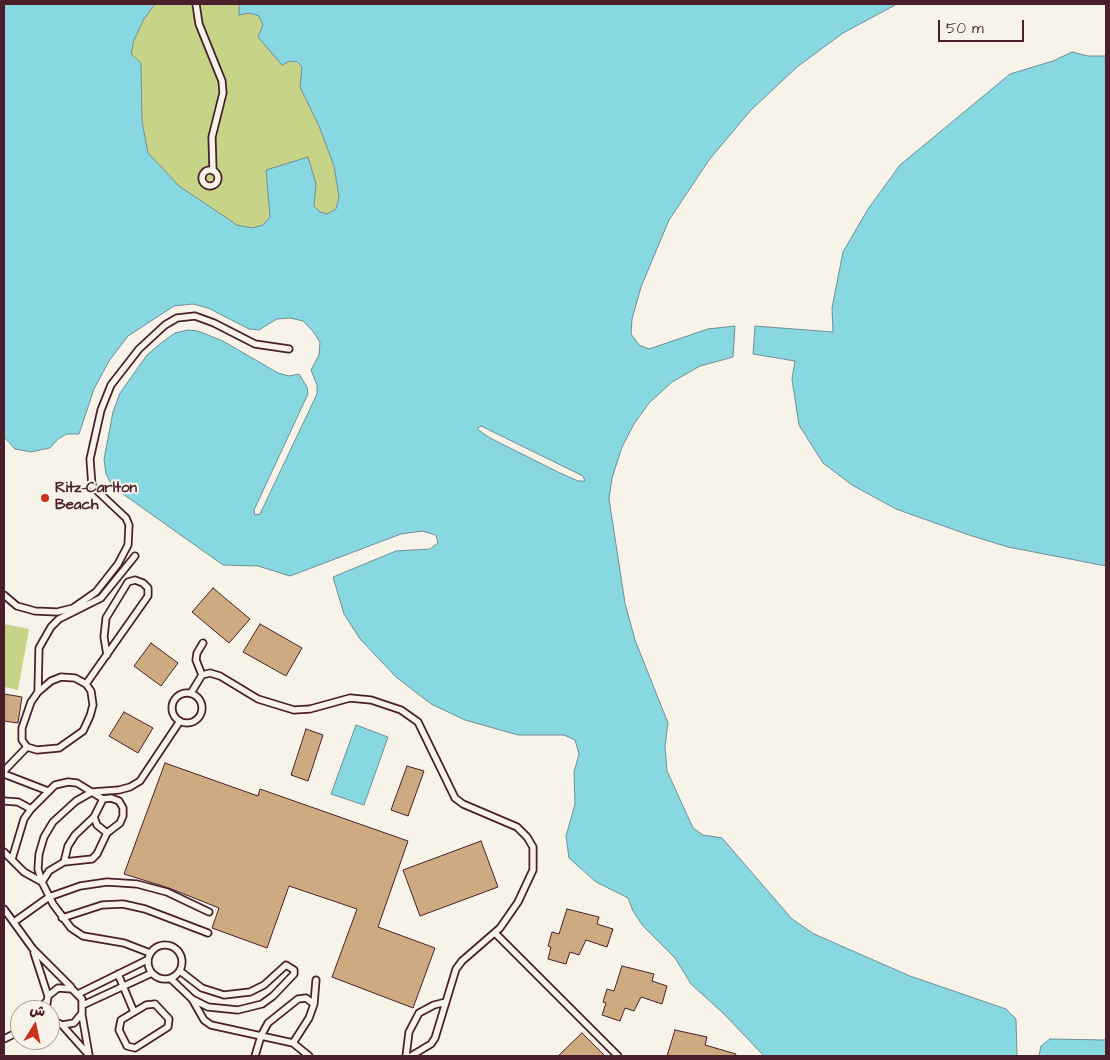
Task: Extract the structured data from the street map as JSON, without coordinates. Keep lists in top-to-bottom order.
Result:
{
  "places": ["Ritz-Carlton Beach"],
  "scale_bar": "50 m",
  "north": "top"
}
